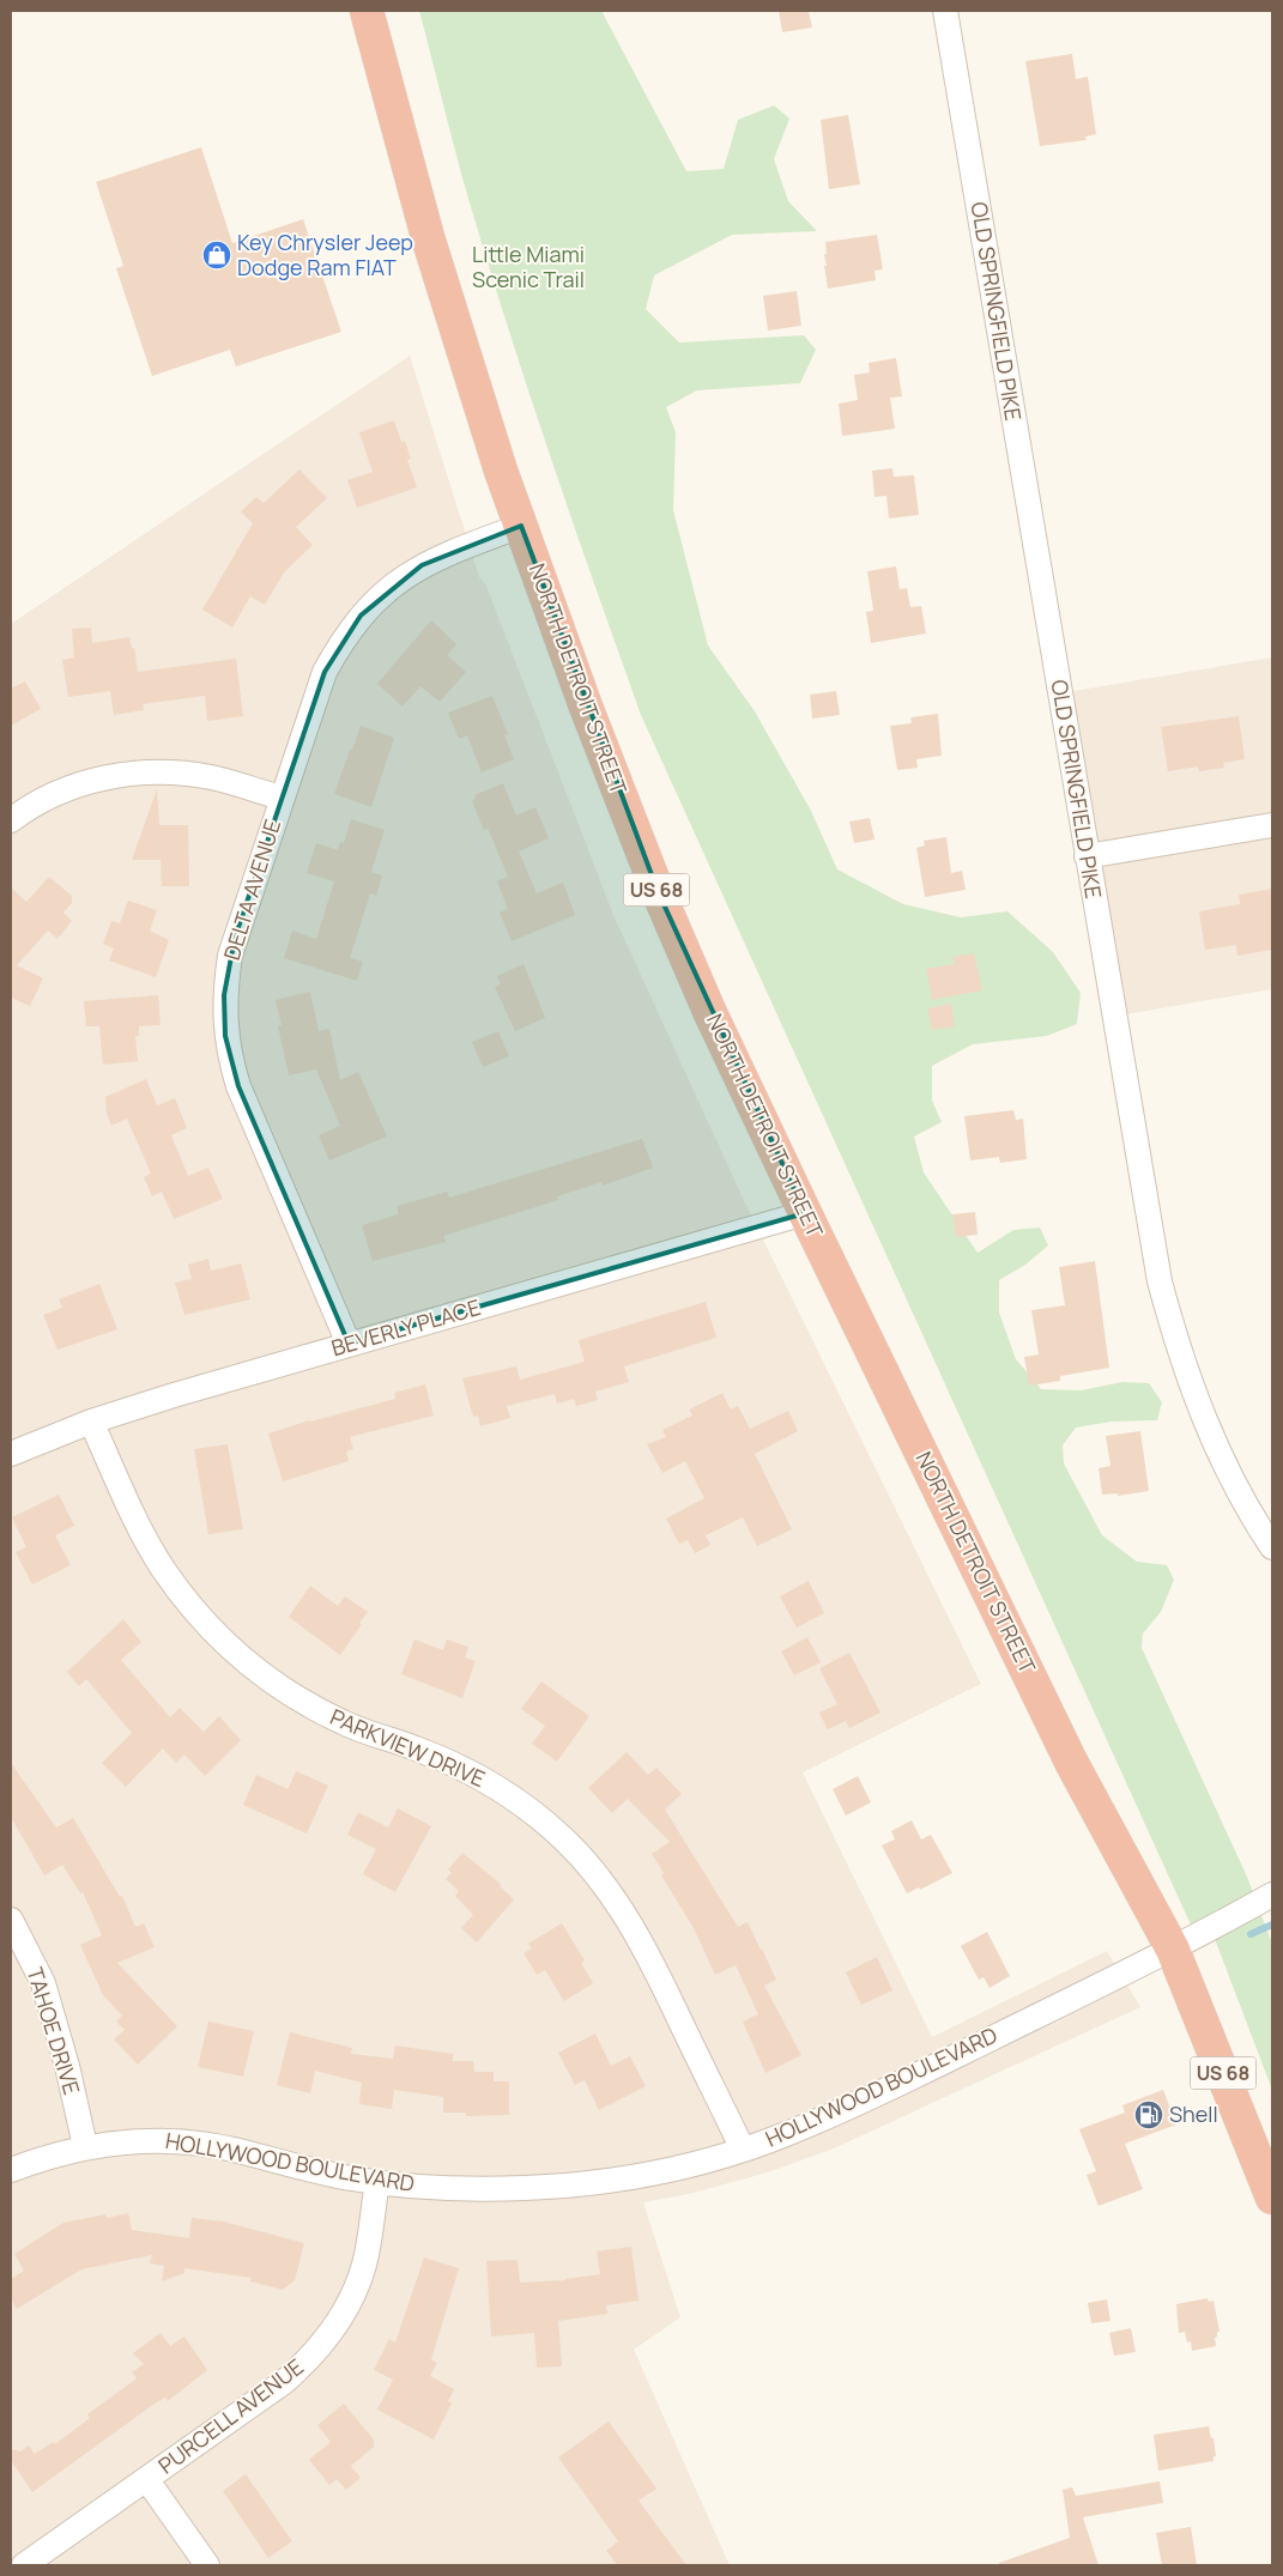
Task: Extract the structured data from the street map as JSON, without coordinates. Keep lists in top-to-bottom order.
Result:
{
  "streets": {
    "highway": ["NORTH DETROIT STREET", "US 68"],
    "street": [
      "OLD SPRINGFIELD PIKE",
      "DELTA AVENUE",
      "BEVERLY PLACE",
      "PARKVIEW DRIVE",
      "TAHOE DRIVE",
      "HOLLYWOOD BOULEVARD",
      "PURCELL AVENUE"
    ]
  },
  "crossings": [
    ["NORTH DETROIT STREET", "DELTA AVENUE"],
    ["NORTH DETROIT STREET", "BEVERLY PLACE"],
    ["NORTH DETROIT STREET", "HOLLYWOOD BOULEVARD"],
    ["DELTA AVENUE", "BEVERLY PLACE"],
    ["BEVERLY PLACE", "PARKVIEW DRIVE"],
    ["PARKVIEW DRIVE", "HOLLYWOOD BOULEVARD"],
    ["TAHOE DRIVE", "HOLLYWOOD BOULEVARD"],
    ["HOLLYWOOD BOULEVARD", "PURCELL AVENUE"]
  ],
  "parks": ["Little Miami Scenic Trail"],
  "places": {
    "shop": ["Key Chrysler Jeep Dodge Ram FIAT"],
    "fuel station": ["Shell"]
  }
}
